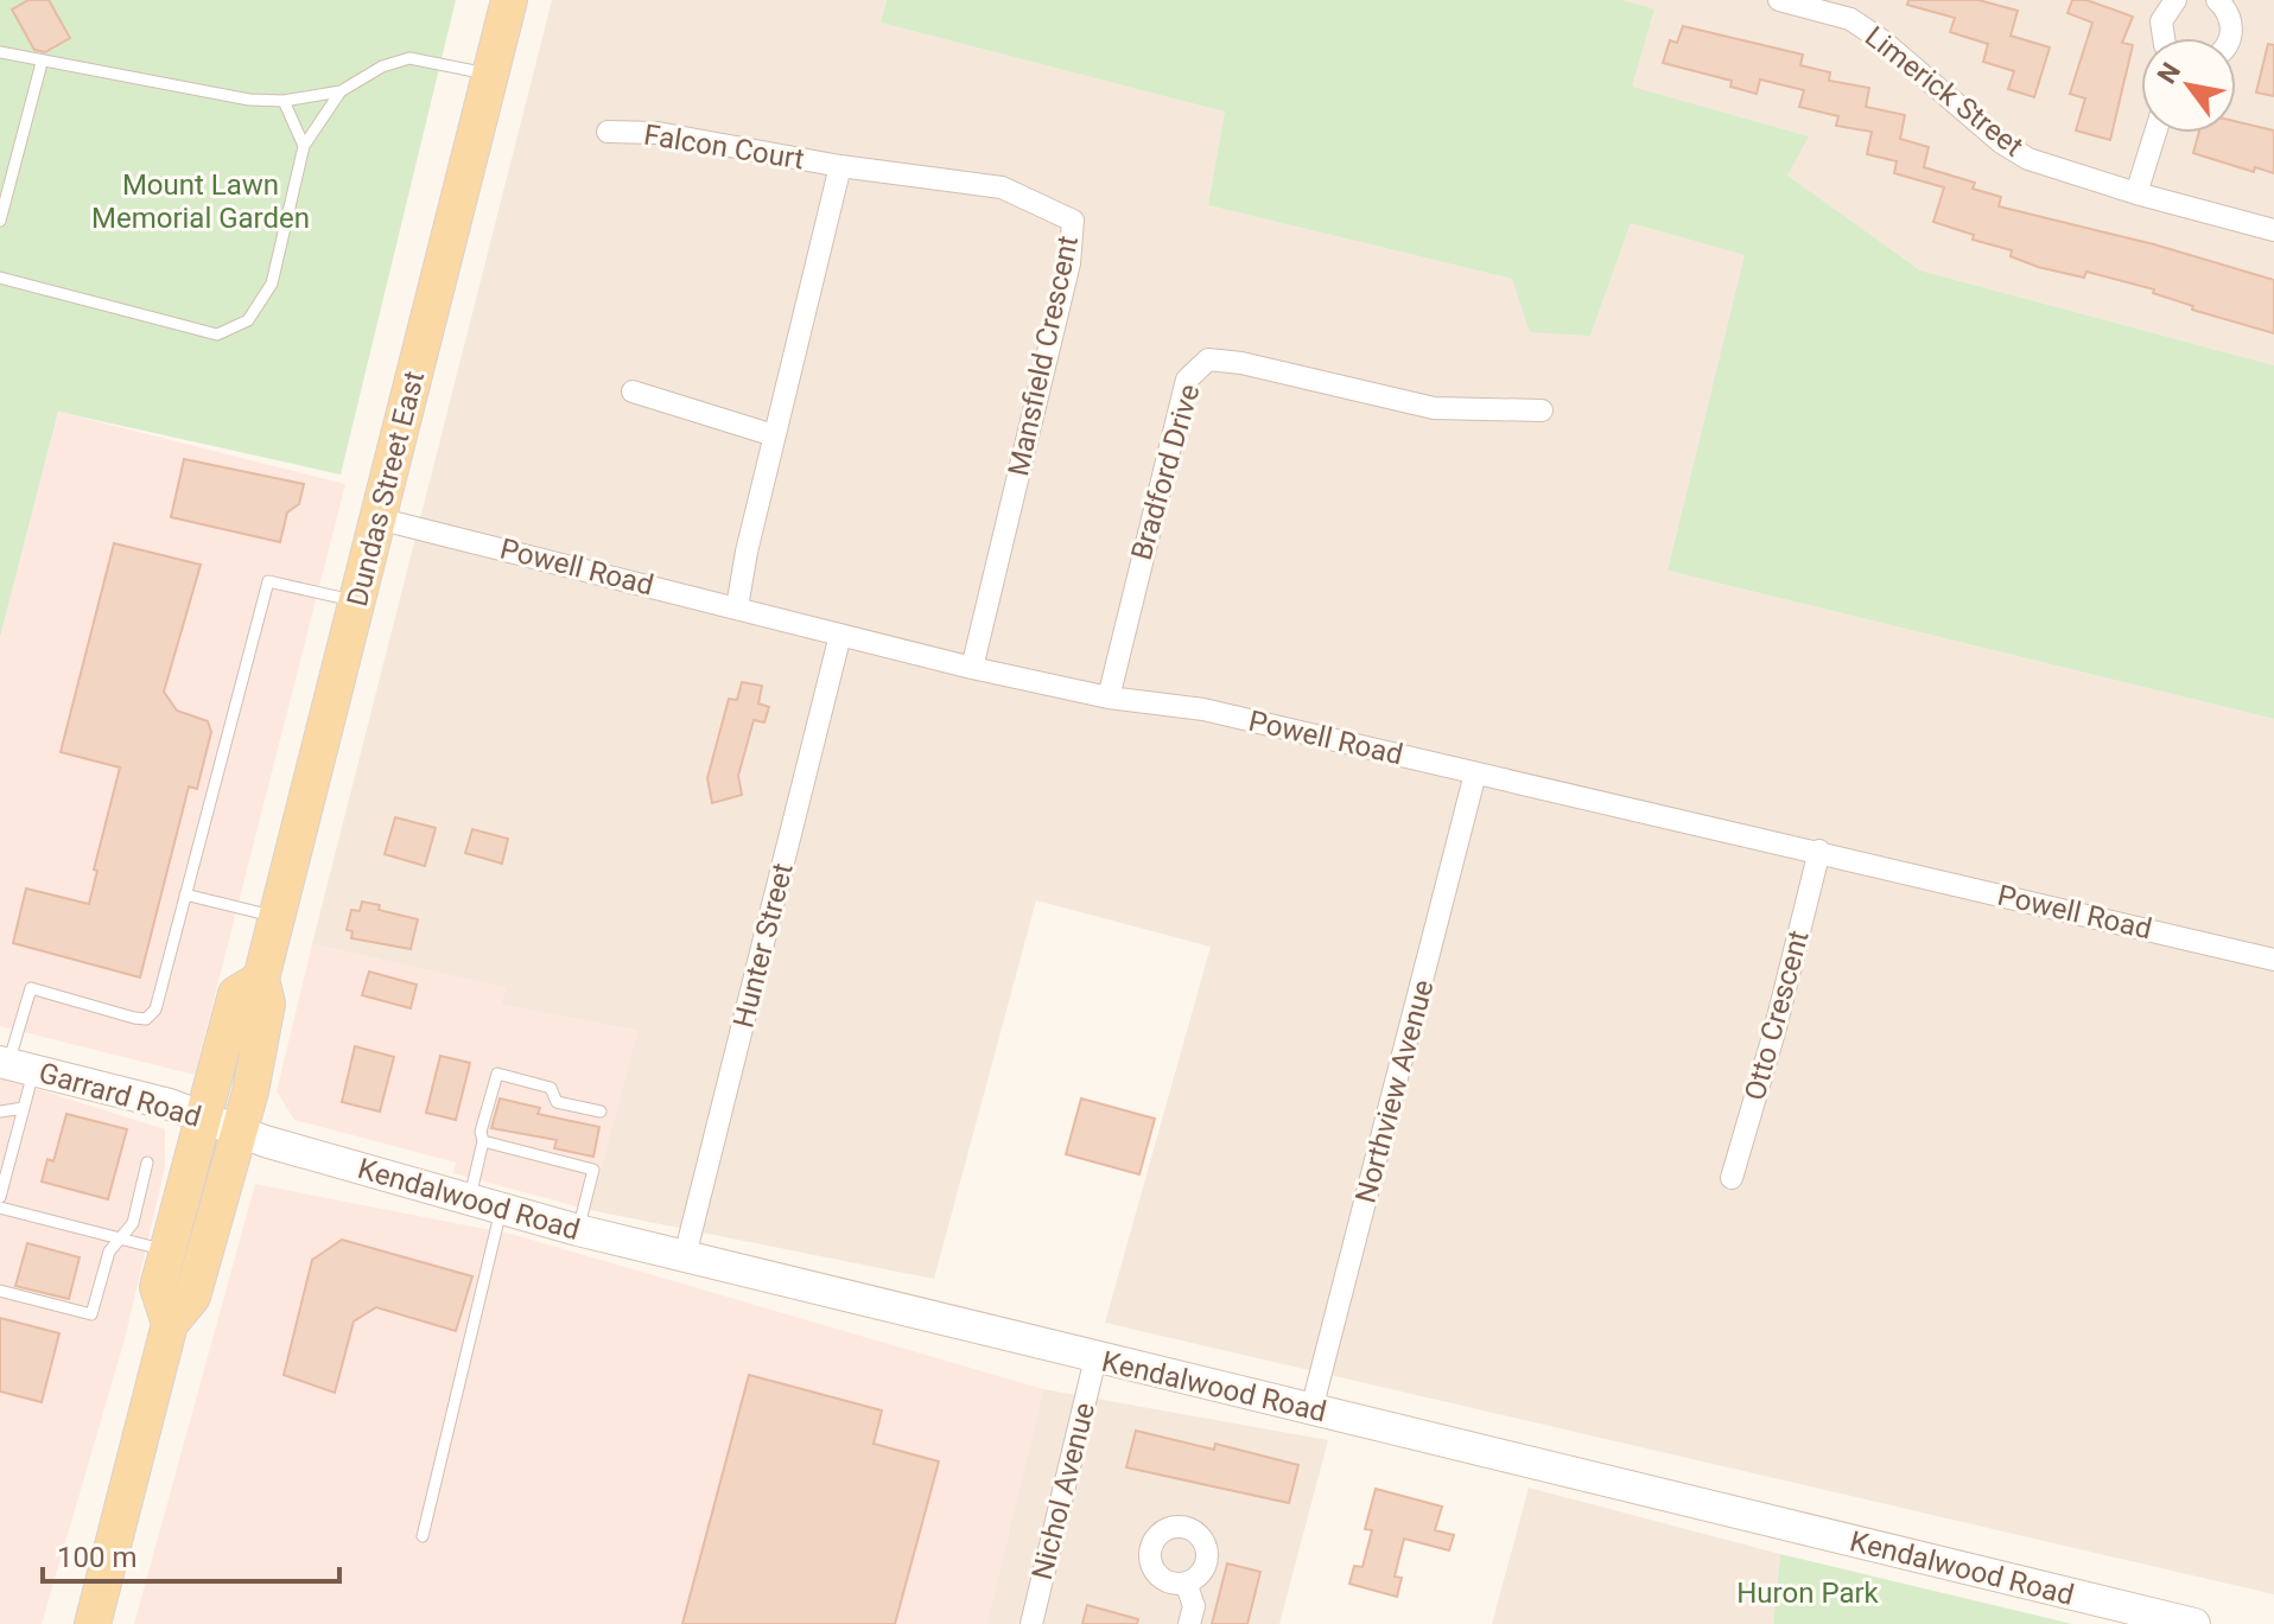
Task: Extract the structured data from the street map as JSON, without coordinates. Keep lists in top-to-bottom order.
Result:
{
  "streets": {
    "main road": ["Dundas Street East"],
    "street": [
      "Limerick Street",
      "Falcon Court",
      "Mansfield Crescent",
      "Bradford Drive",
      "Powell Road",
      "Hunter Street",
      "Otto Crescent",
      "Northview Avenue",
      "Garrard Road",
      "Kendalwood Road",
      "Nichol Avenue"
    ]
  },
  "crossings": [
    ["Falcon Court", "Mansfield Crescent"],
    ["Mansfield Crescent", "Powell Road"],
    ["Bradford Drive", "Powell Road"],
    ["Dundas Street East", "Powell Road"],
    ["Dundas Street East", "Garrard Road"],
    ["Dundas Street East", "Kendalwood Road"],
    ["Powell Road", "Hunter Street"],
    ["Powell Road", "Otto Crescent"],
    ["Powell Road", "Northview Avenue"],
    ["Hunter Street", "Kendalwood Road"],
    ["Northview Avenue", "Kendalwood Road"],
    ["Garrard Road", "Kendalwood Road"],
    ["Kendalwood Road", "Nichol Avenue"]
  ],
  "parks": ["Mount Lawn Memorial Garden", "Huron Park"],
  "scale_bar": "100 m",
  "north": "top left"
}
